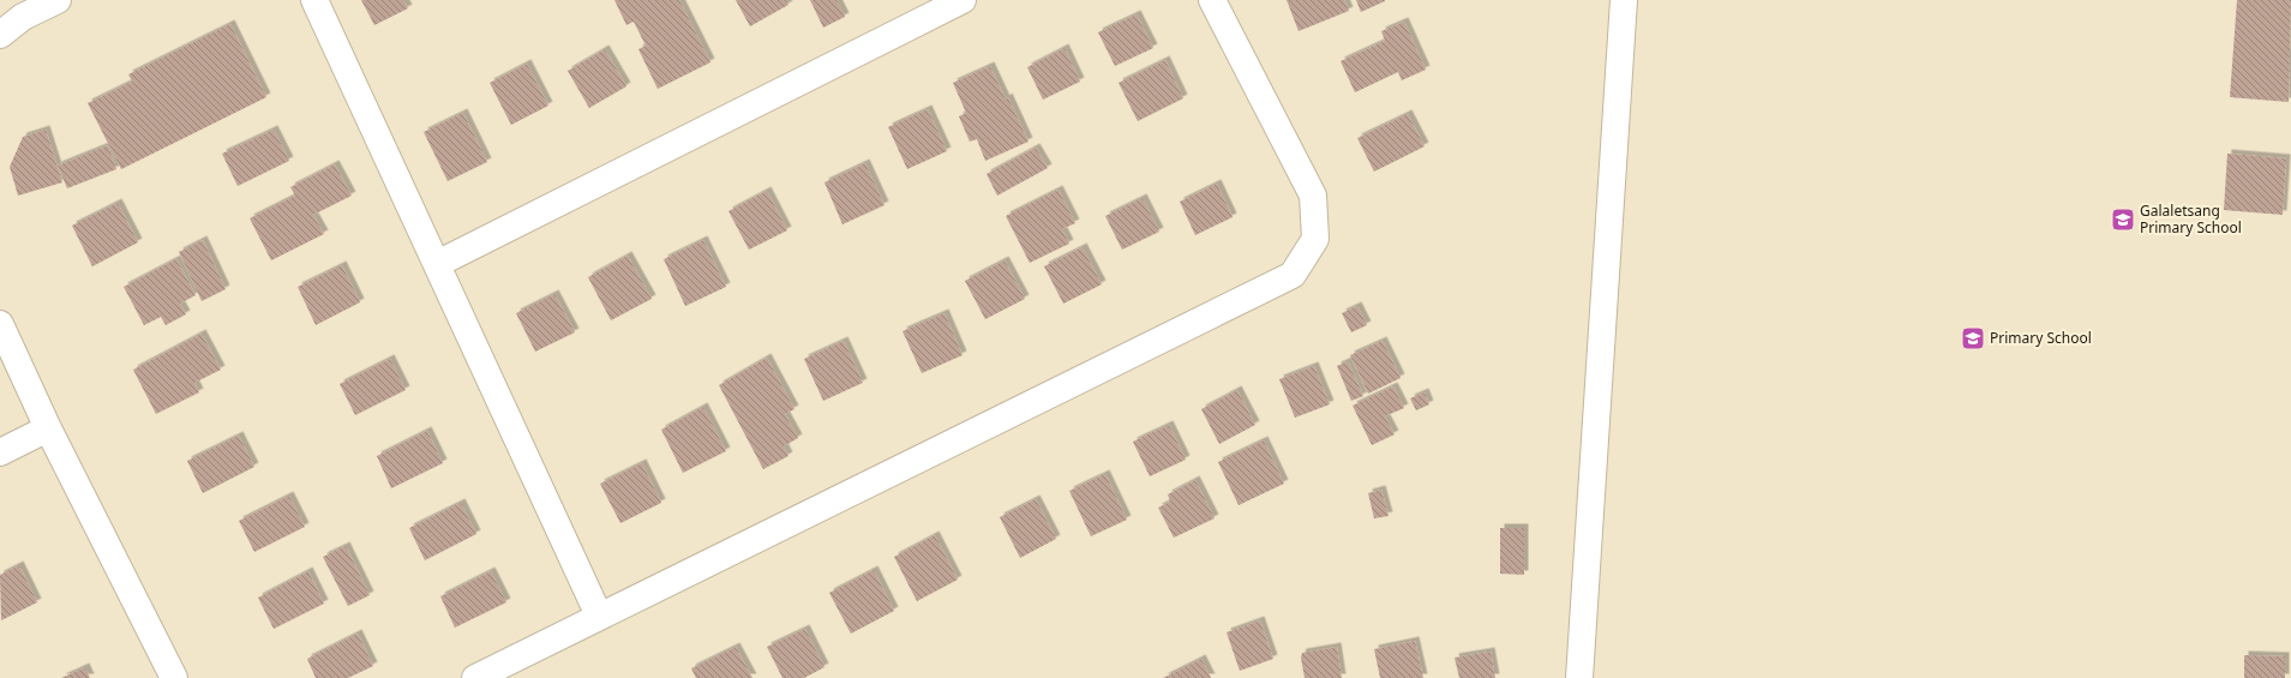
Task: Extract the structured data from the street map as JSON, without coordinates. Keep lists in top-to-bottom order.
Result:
{
  "places": {
    "school or university": ["Galaletsang Primary School", "Primary School"]
  }
}
